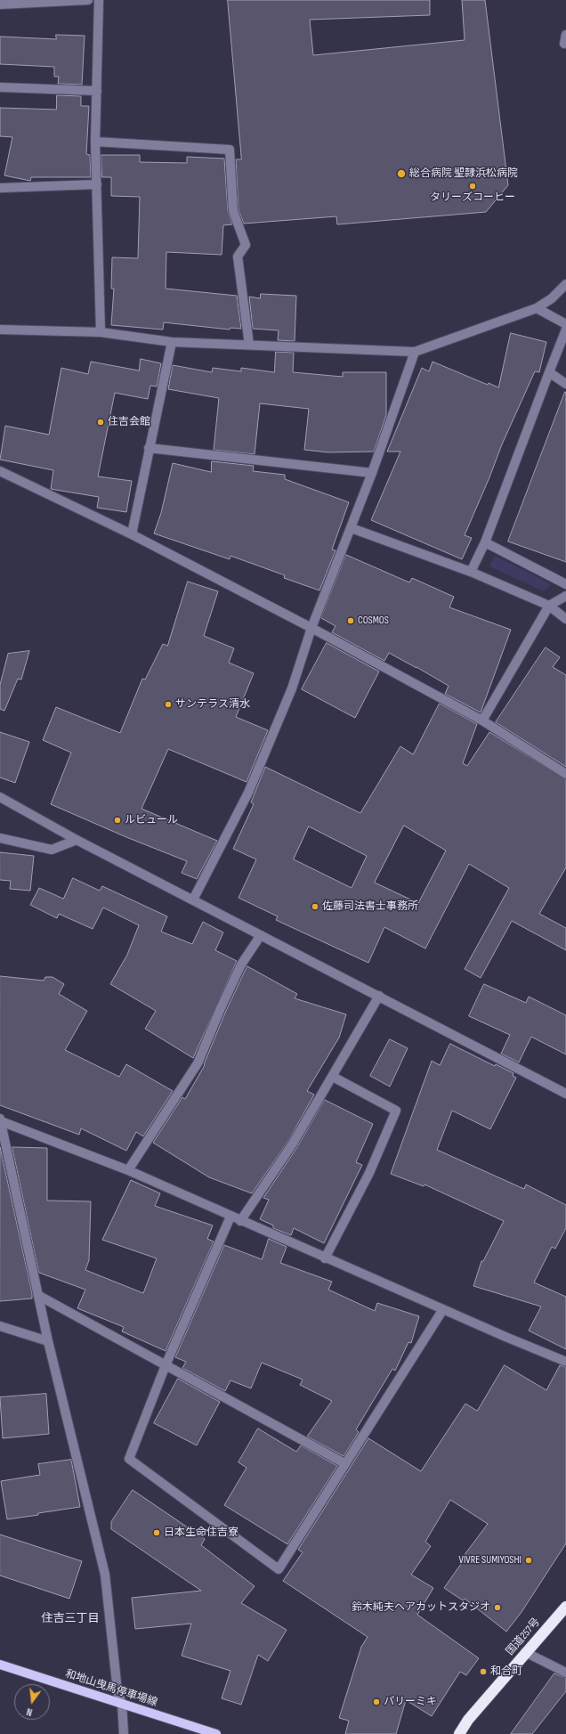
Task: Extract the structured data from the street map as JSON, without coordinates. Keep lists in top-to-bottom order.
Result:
{
  "streets": {
    "highway": ["国道257号"],
    "main road": ["和地山曳馬停車場線"]
  },
  "districts": ["住吉三丁目"],
  "places": [
    "総合病院 聖隷浜松病院",
    "タリーズコーヒー",
    "住吉会館",
    "COSMOS",
    "サンテラス清水",
    "ルビュール",
    "佐藤司法書士事務所",
    "日本生命住吉寮",
    "VIVRE SUMIYOSHI",
    "鈴木純夫ヘアカットスタジオ",
    "和合町",
    "パリーミキ"
  ],
  "north": "bottom"
}
